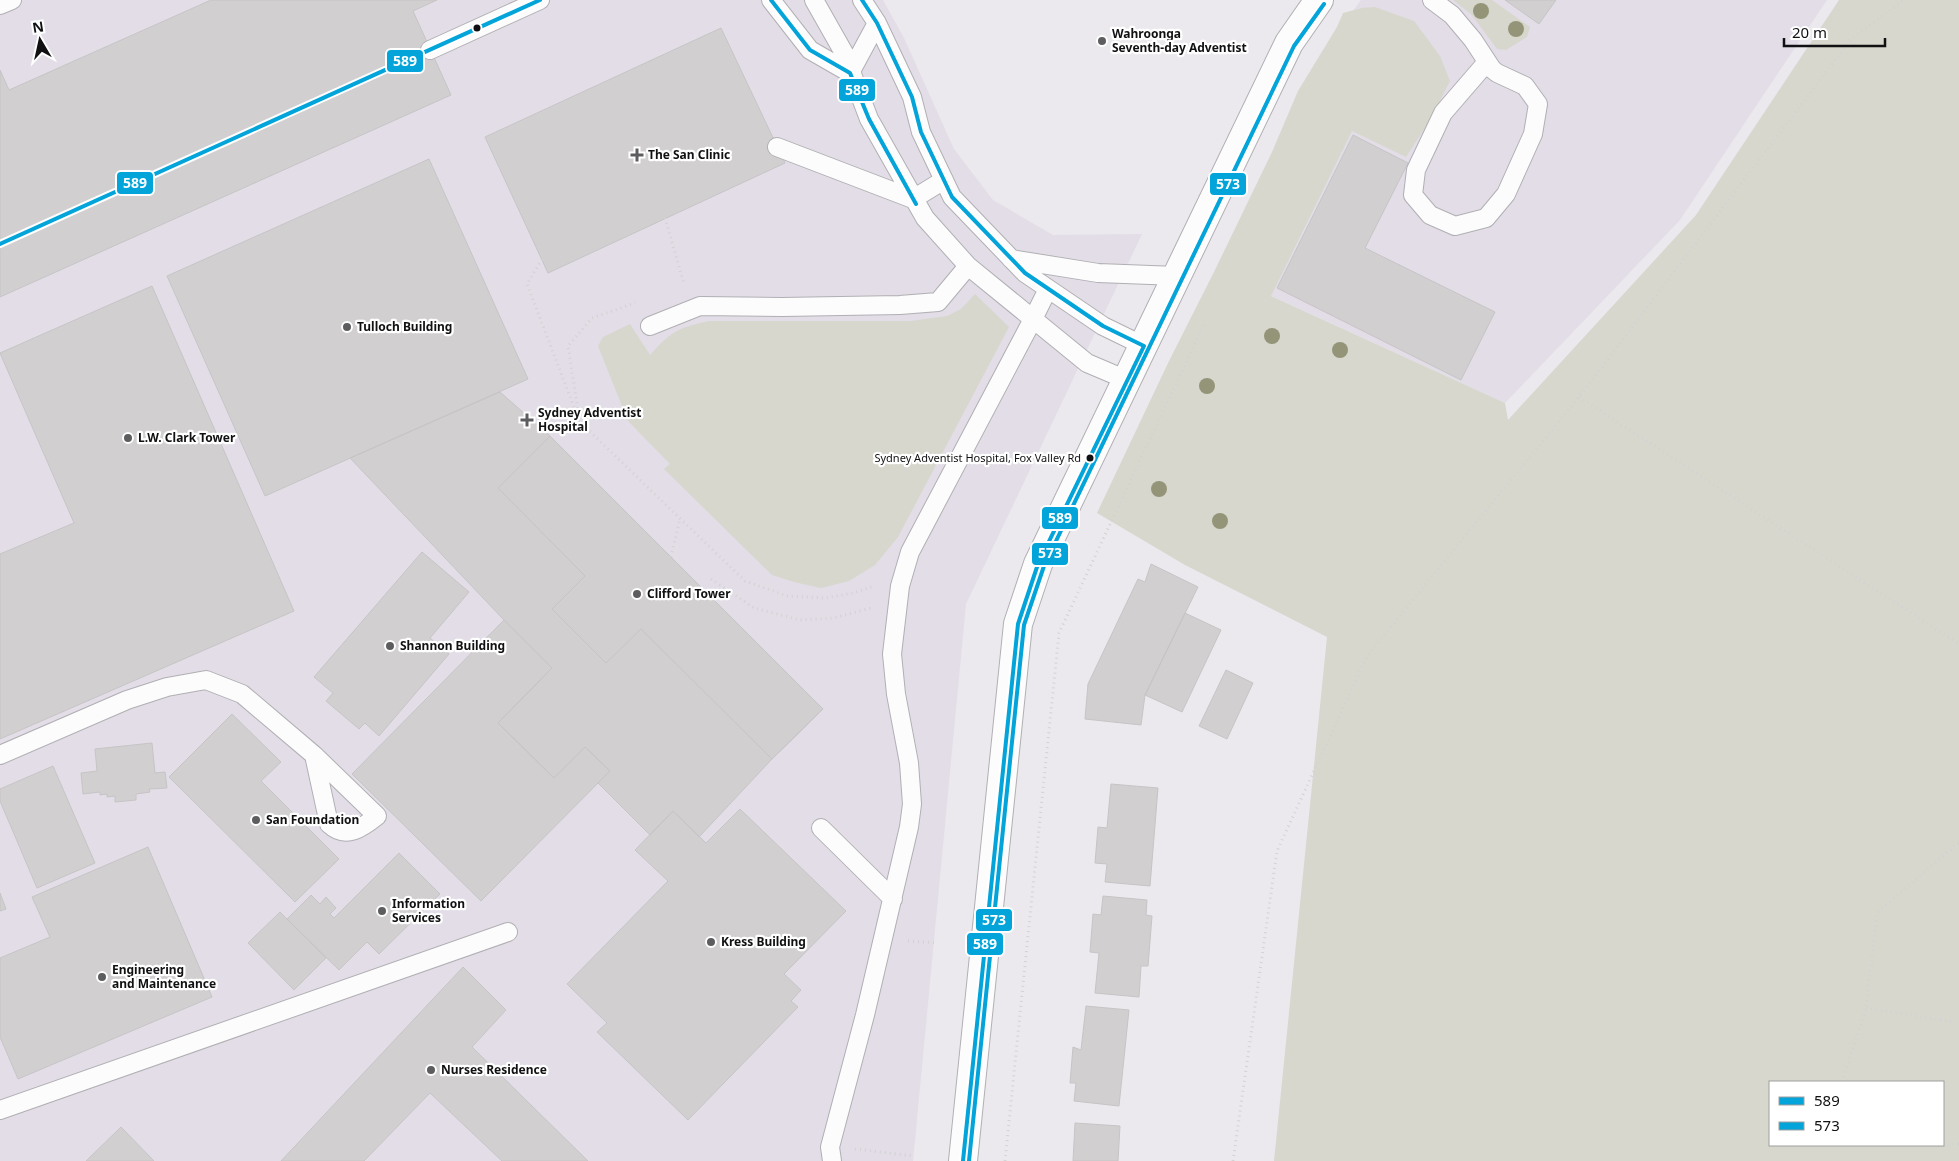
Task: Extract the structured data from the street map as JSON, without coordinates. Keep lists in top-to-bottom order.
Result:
{
  "places": {
    "other": [
      "Wahroonga Seventh-day Adventist",
      "Tulloch Building",
      "L.W. Clark Tower",
      "Sydney Adventist Hospital, Fox Valley Rd",
      "Clifford Tower",
      "Shannon Building",
      "San Foundation",
      "Information Services",
      "Kress Building",
      "Engineering and Maintenance",
      "Nurses Residence"
    ],
    "health": ["The San Clinic", "Sydney Adventist Hospital"]
  },
  "lines": ["transit line 589", "transit line 573"],
  "legend": ["589", "573"],
  "scale_bar": "20 m",
  "north": "top"
}
